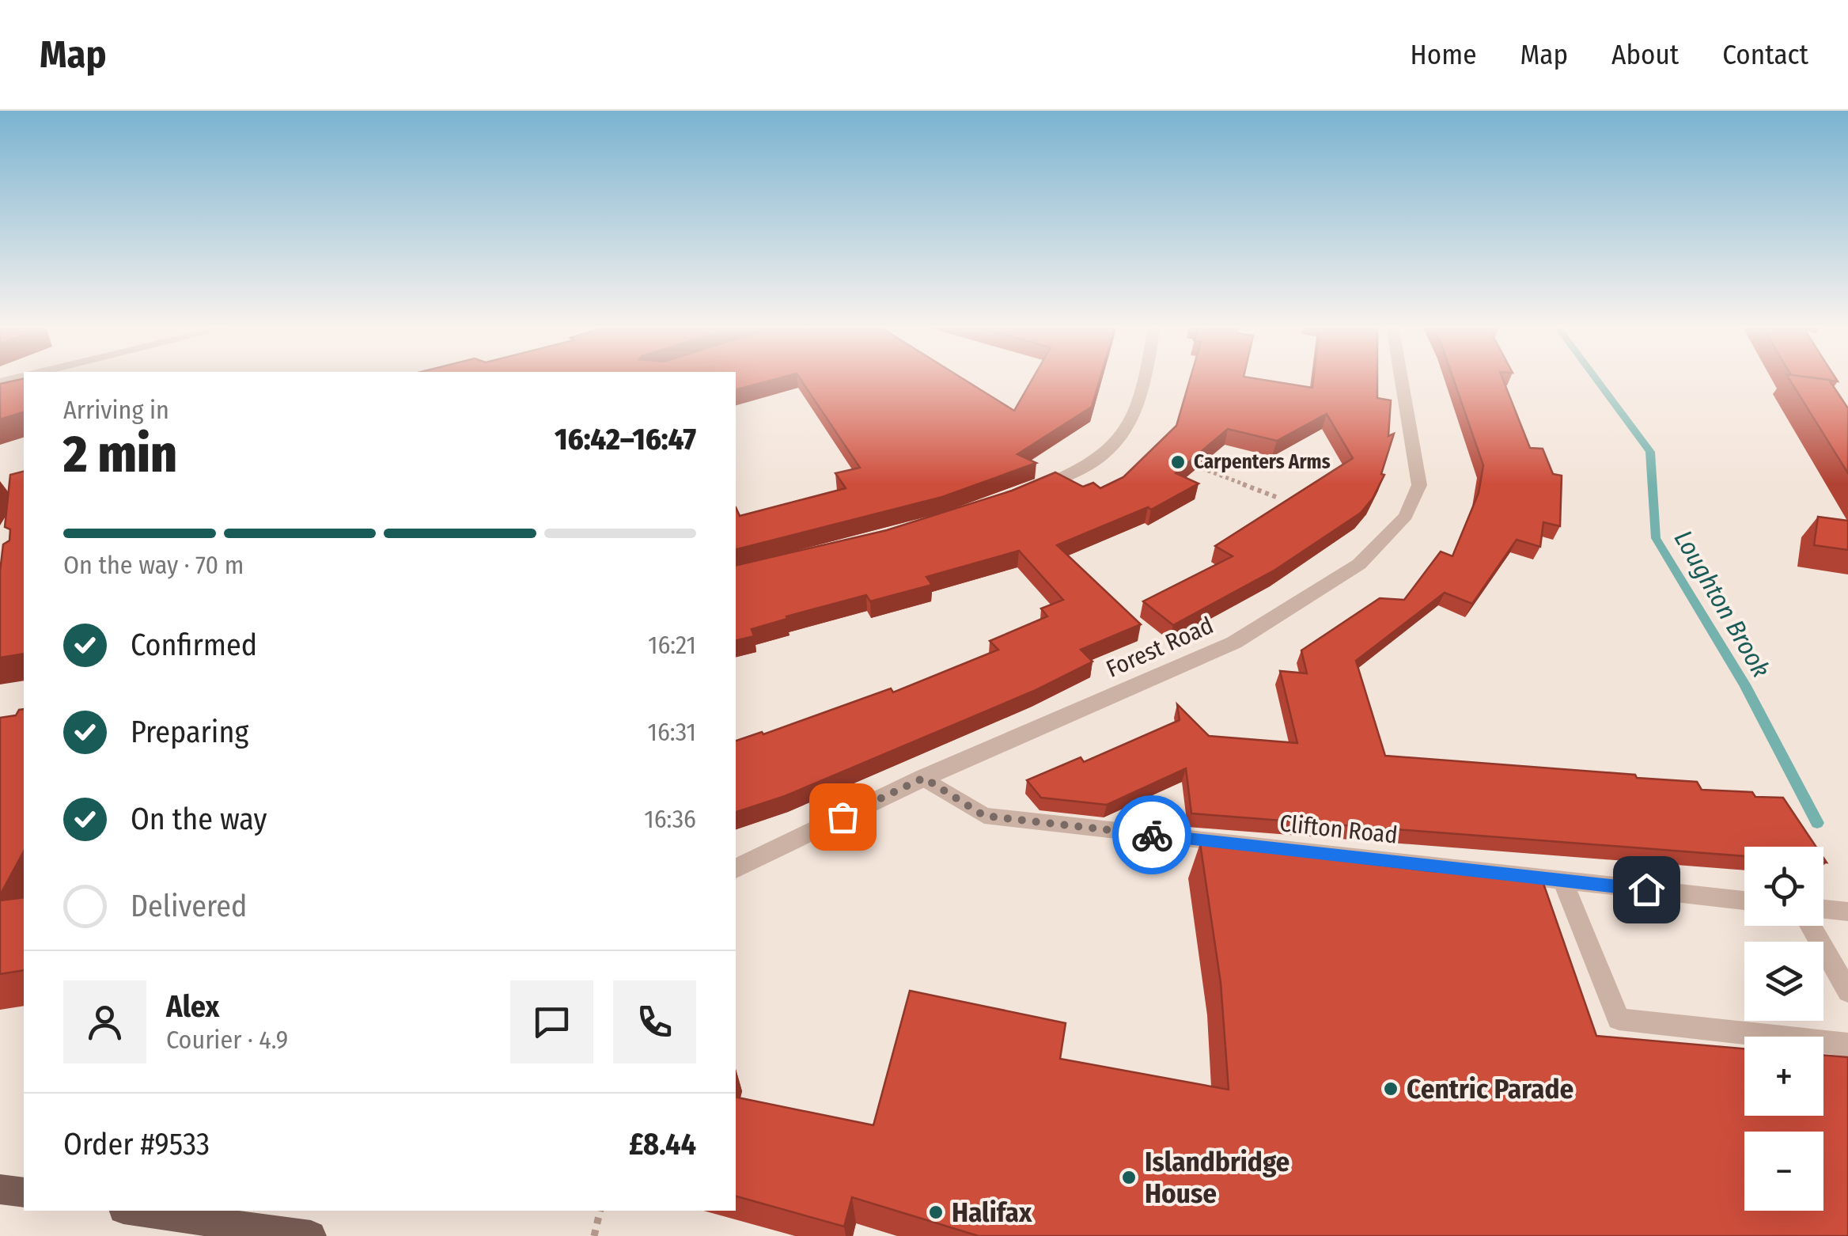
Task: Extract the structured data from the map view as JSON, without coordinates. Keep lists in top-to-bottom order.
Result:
{
  "streets": {
    "street": ["Forest Road"],
    "lane": ["Clifton Road"]
  },
  "crossings": [
    ["Forest Road", "Clifton Road"]
  ],
  "water": ["Loughton Brook"],
  "places": [
    "Carpenters Arms",
    "Centric Parade",
    "Islandbridge House",
    "Halifax"
  ],
  "page": {
    "header": "Map",
    "nav": [
      "Home",
      "Map",
      "About",
      "Contact"
    ],
    "heading": ["2 min", "Arriving in", "16:42–16:47"],
    "panel": [
      "Alex",
      "Courier · 4.9",
      "Order #9533",
      "£8.44"
    ],
    "bar": "On the way · 70 m",
    "list": [
      ["Confirmed", "16:21"],
      ["Preparing", "16:31"],
      ["On the way", "16:36"],
      "Delivered"
    ],
    "map_buttons": ["+", "−"]
  }
}
